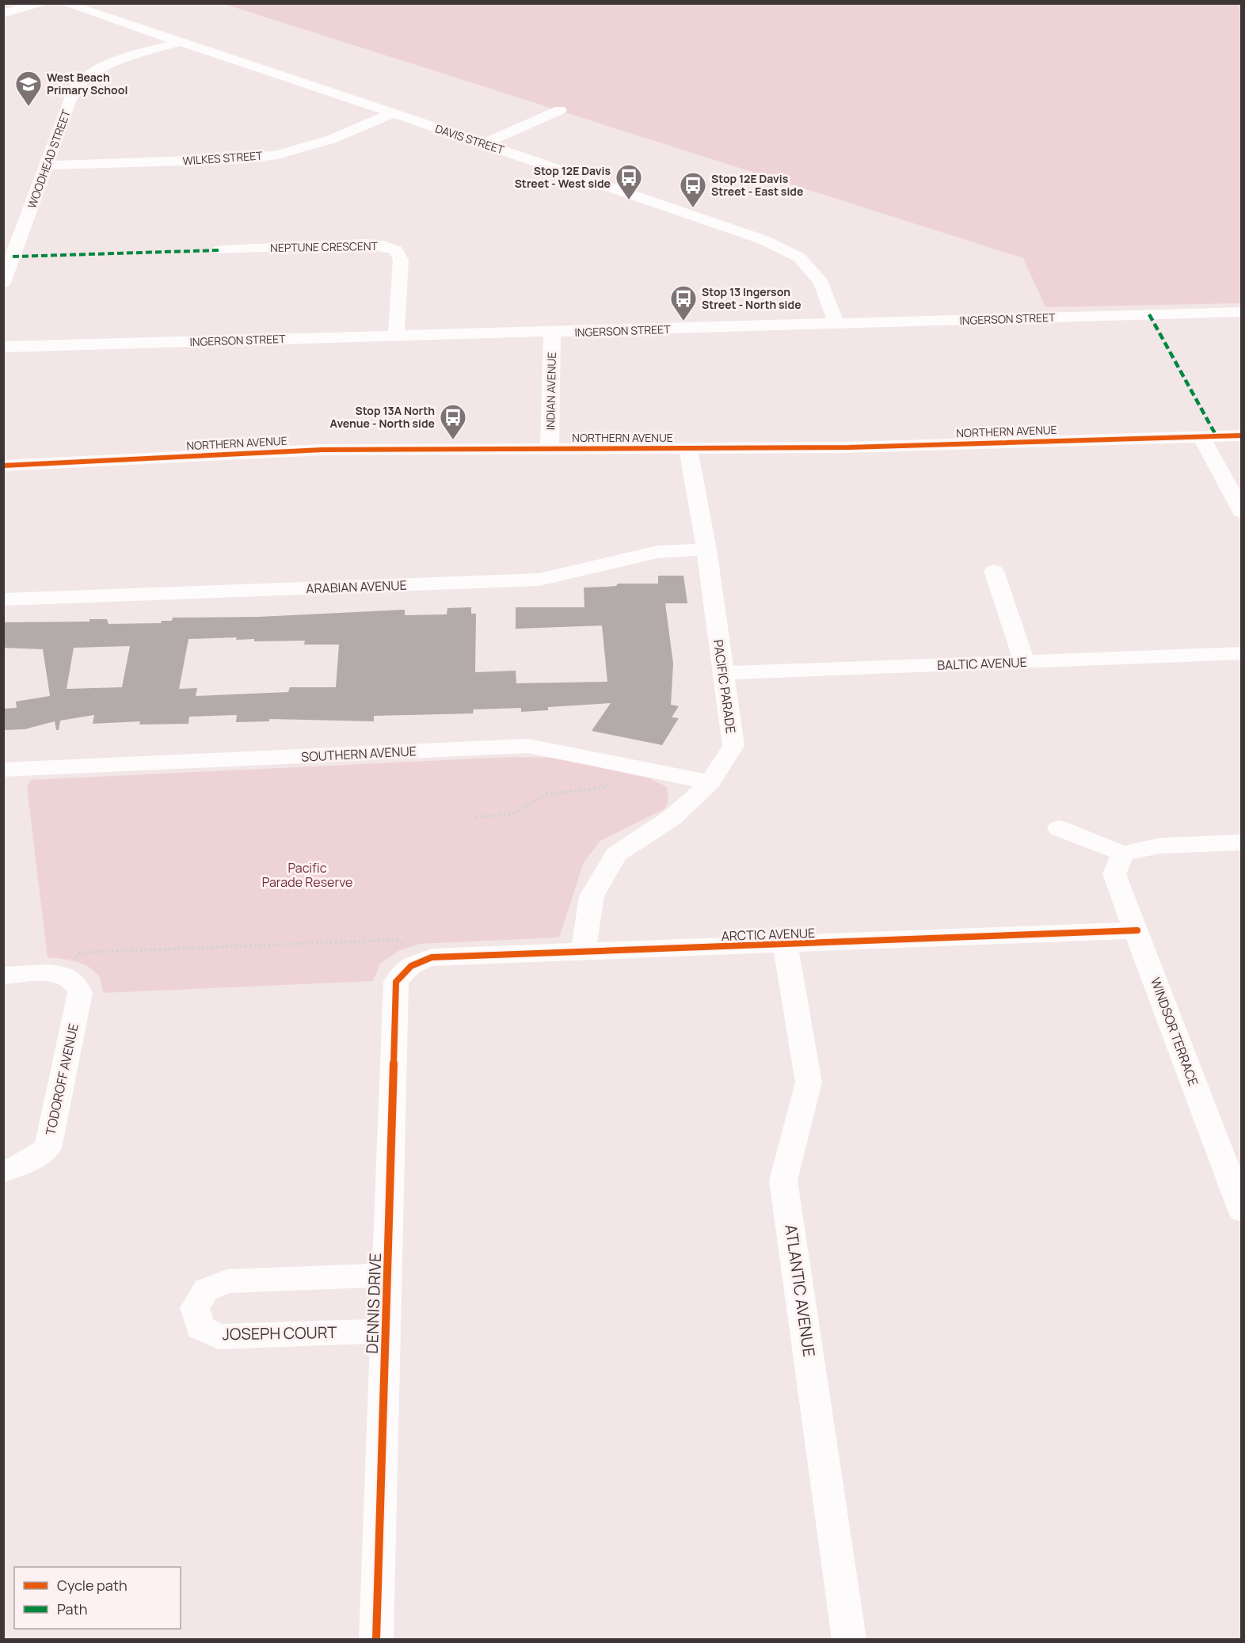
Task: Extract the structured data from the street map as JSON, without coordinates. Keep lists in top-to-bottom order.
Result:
{
  "streets": {
    "street": [
      "DAVIS STREET",
      "WILKES STREET",
      "WOODHEAD STREET",
      "NEPTUNE CRESCENT",
      "INGERSON STREET",
      "INDIAN AVENUE",
      "NORTHERN AVENUE",
      "ARABIAN AVENUE",
      "BALTIC AVENUE",
      "PACIFIC PARADE",
      "SOUTHERN AVENUE",
      "ARCTIC AVENUE",
      "WINDSOR TERRACE",
      "TODOROFF AVENUE",
      "ATLANTIC AVENUE",
      "DENNIS DRIVE",
      "JOSEPH COURT"
    ]
  },
  "crossings": [
    ["DAVIS STREET", "WILKES STREET"],
    ["DAVIS STREET", "WOODHEAD STREET"],
    ["DAVIS STREET", "INGERSON STREET"],
    ["WILKES STREET", "WOODHEAD STREET"],
    ["NEPTUNE CRESCENT", "INGERSON STREET"],
    ["INGERSON STREET", "INDIAN AVENUE"],
    ["INDIAN AVENUE", "NORTHERN AVENUE"],
    ["NORTHERN AVENUE", "PACIFIC PARADE"],
    ["ARABIAN AVENUE", "PACIFIC PARADE"],
    ["BALTIC AVENUE", "PACIFIC PARADE"],
    ["PACIFIC PARADE", "SOUTHERN AVENUE"],
    ["PACIFIC PARADE", "ARCTIC AVENUE"],
    ["ARCTIC AVENUE", "WINDSOR TERRACE"],
    ["ARCTIC AVENUE", "ATLANTIC AVENUE"],
    ["ARCTIC AVENUE", "DENNIS DRIVE"],
    ["DENNIS DRIVE", "JOSEPH COURT"]
  ],
  "parks": ["Pacific Parade Reserve"],
  "places": {
    "school or university": ["West Beach Primary School"],
    "bus stop": [
      "Stop 12E Davis Street - West side",
      "Stop 12E Davis Street - East side",
      "Stop 13 Ingerson Street - North side",
      "Stop 13A North Avenue - North side"
    ]
  },
  "legend": ["Cycle path", "Path"]
}
